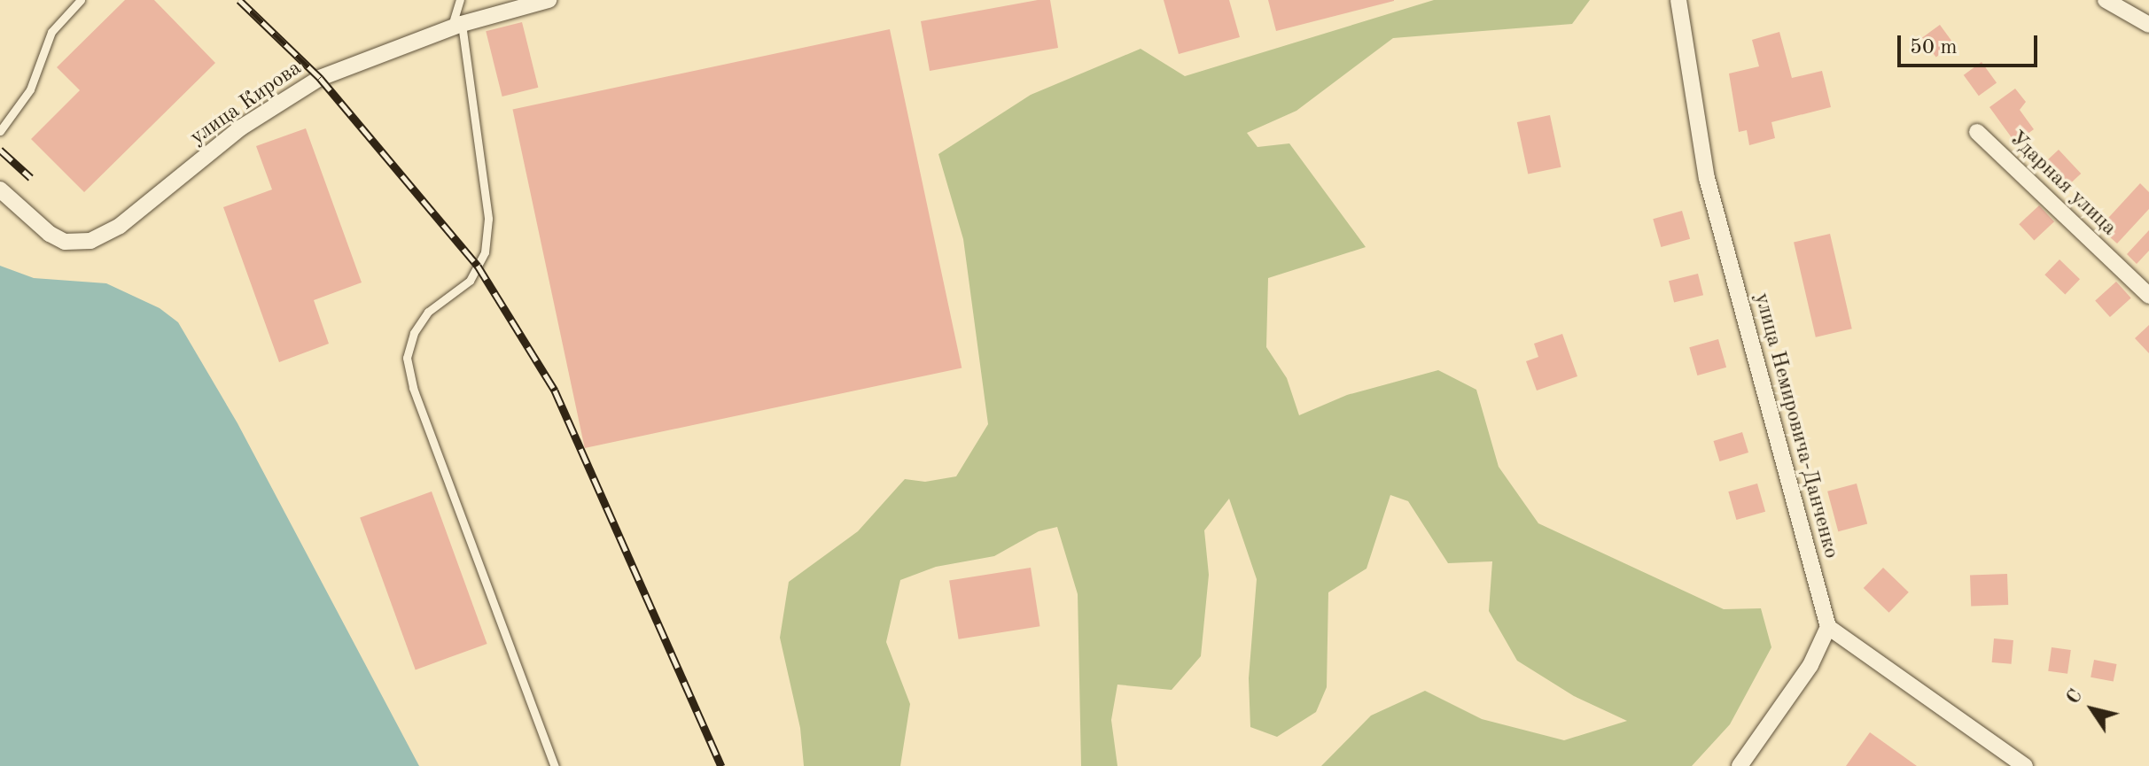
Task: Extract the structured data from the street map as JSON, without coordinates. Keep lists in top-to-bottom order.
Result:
{
  "streets": {
    "street": ["улица Кирова", "Ударная улица", "улица Немировича-Данченко"]
  },
  "scale_bar": "50 m",
  "north": "top left"
}
